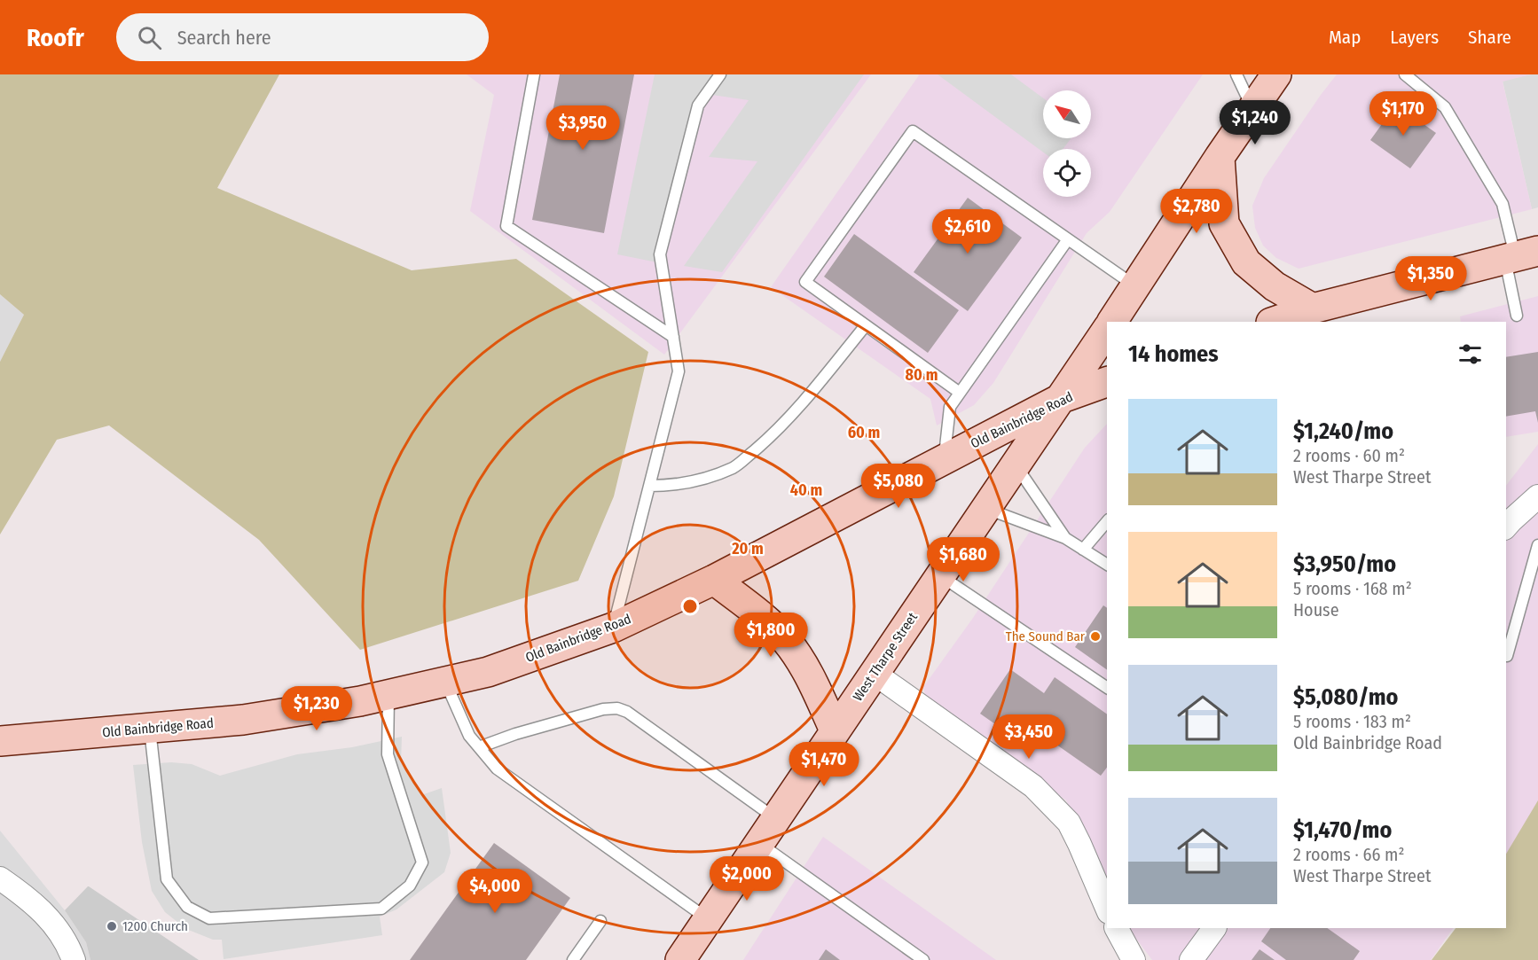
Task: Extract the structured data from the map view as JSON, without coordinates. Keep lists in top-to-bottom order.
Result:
{
  "streets": {
    "main road": ["Old Bainbridge Road", "West Tharpe Street"]
  },
  "crossings": [
    ["Old Bainbridge Road", "West Tharpe Street"]
  ],
  "places": ["The Sound Bar", "1200 Church"],
  "north": "top left",
  "page": {
    "header": "Roofr",
    "search": "Search here",
    "nav": ["Map", "Layers", "Share"],
    "price": [
      "$1,170",
      "$1,240",
      "$3,950",
      "$2,780",
      "$2,610",
      "$1,350",
      "$5,080",
      "$1,680",
      "$1,800",
      "$1,230",
      "$3,450",
      "$1,470",
      "$2,000",
      "$4,000"
    ],
    "heading": "14 homes",
    "list": [
      {
        "name": "$1,240/mo",
        "note": "2 rooms · 60 m² · West Tharpe Street"
      },
      {
        "name": "$3,950/mo",
        "note": "5 rooms · 168 m² · House"
      },
      {
        "name": "$5,080/mo",
        "note": "5 rooms · 183 m² · Old Bainbridge Road"
      },
      {
        "name": "$1,470/mo",
        "note": "2 rooms · 66 m² · West Tharpe Street"
      }
    ]
  },
  "rings": [
    "80 m",
    "60 m",
    "40 m",
    "20 m"
  ]
}
